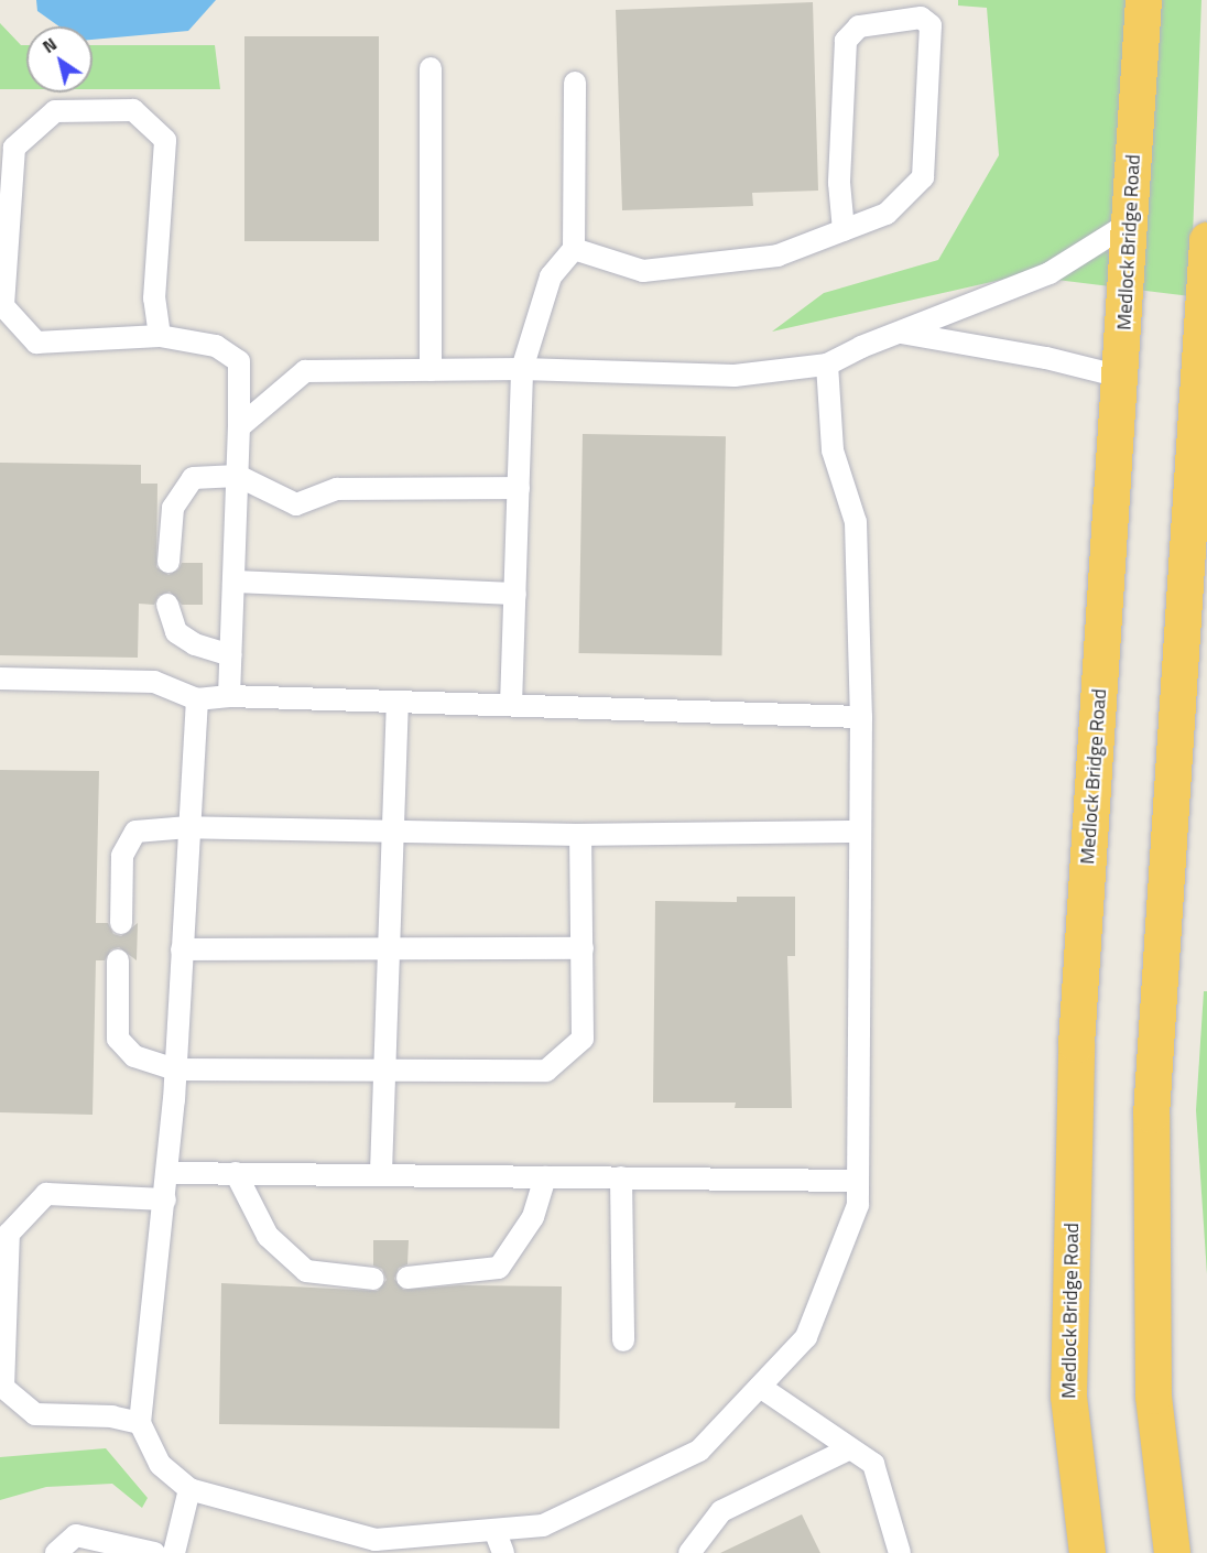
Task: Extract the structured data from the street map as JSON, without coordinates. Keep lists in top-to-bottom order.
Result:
{
  "streets": {
    "highway": ["Medlock Bridge Road"]
  },
  "north": "top left"
}
